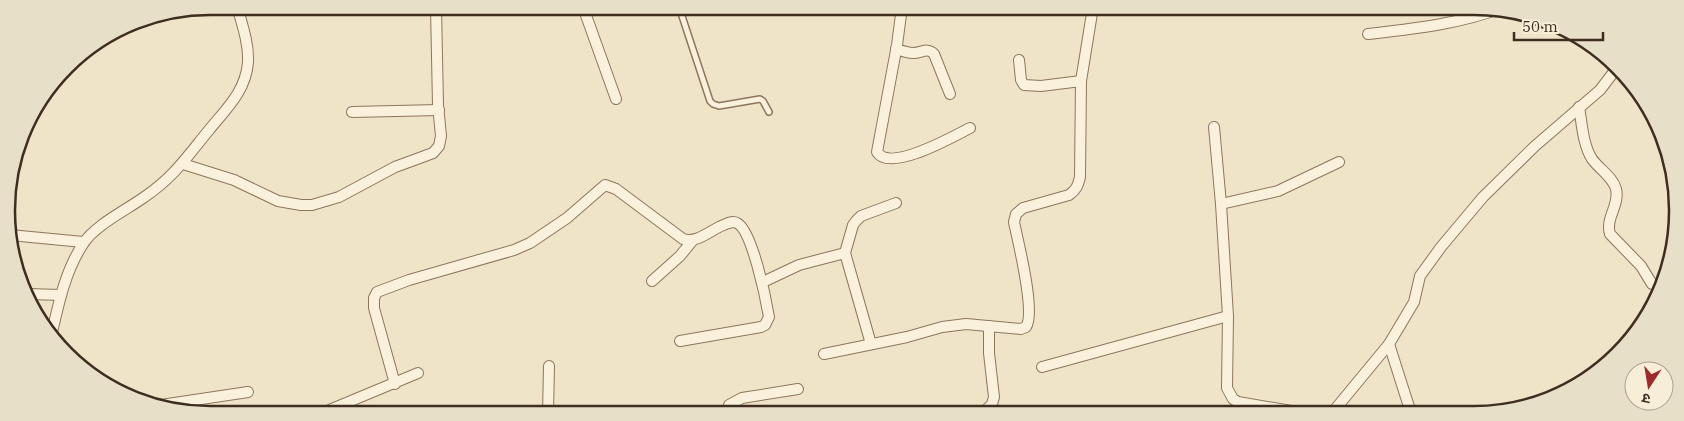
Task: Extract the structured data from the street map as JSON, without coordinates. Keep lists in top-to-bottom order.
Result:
{
  "scale_bar": "50 m",
  "north": "bottom"
}
